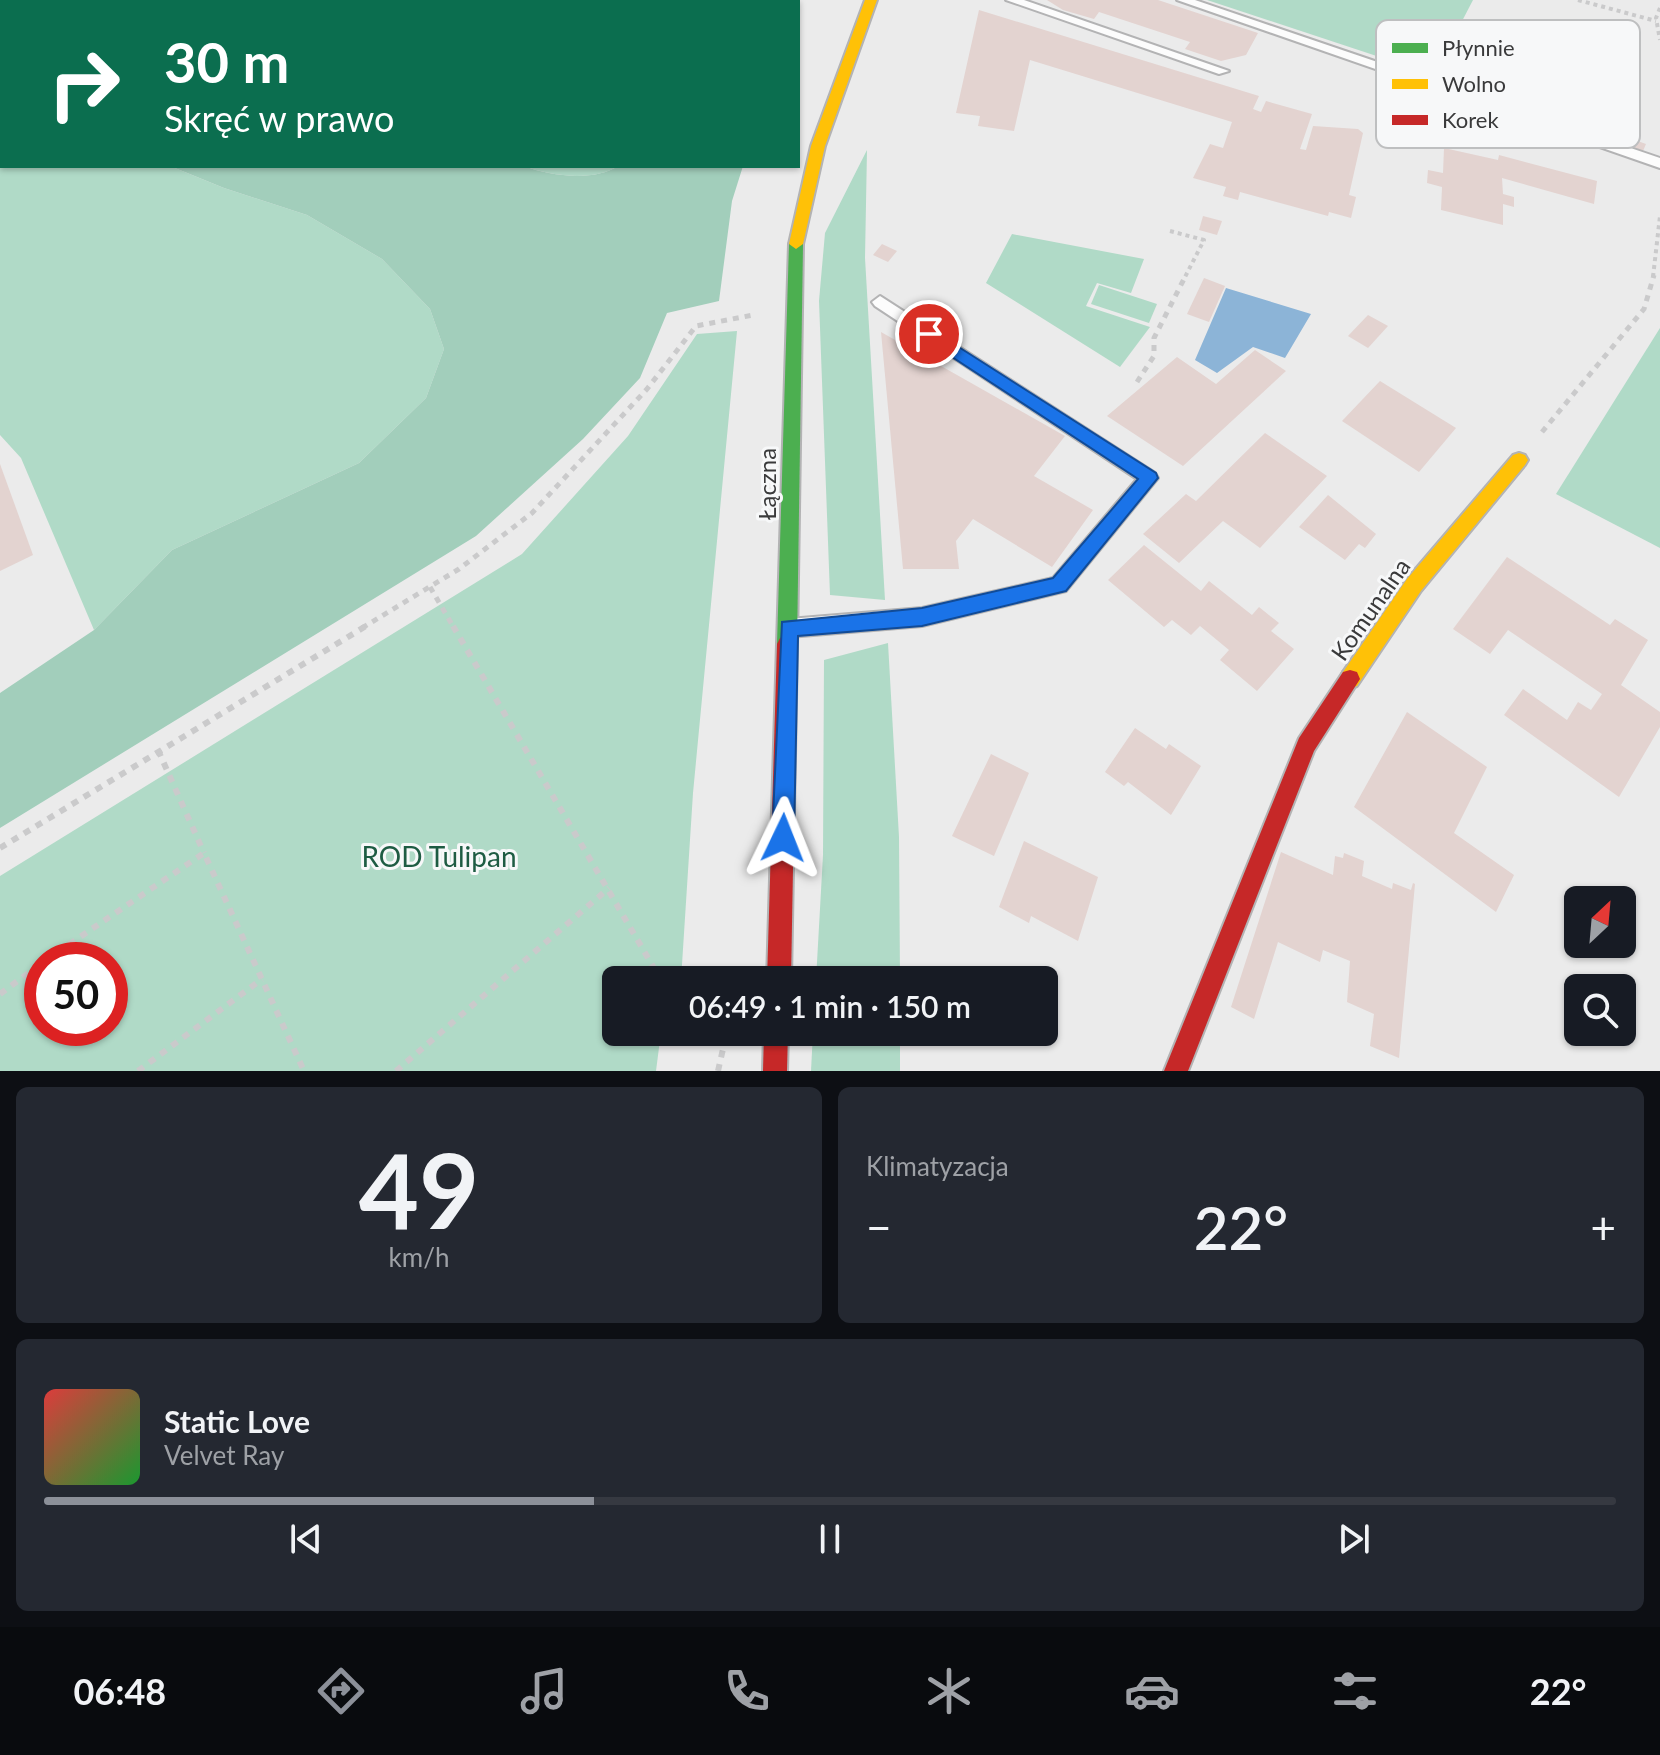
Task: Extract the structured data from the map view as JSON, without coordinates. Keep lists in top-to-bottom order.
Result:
{
  "streets": {
    "main road": ["Łączna", "Komunalna"]
  },
  "parks": ["ROD Tulipan"],
  "legend": ["Płynnie", "Wolno", "Korek"],
  "north": "top right",
  "page": {
    "turn": ["30 m", "Skręć w prawo"],
    "limit": "50",
    "trip": "06:49 · 1 min · 150 m",
    "tile": [
      ["49", "km/h"],
      "Klimatyzacja"
    ],
    "heat": ["−", "22°", "+"],
    "song": ["Static Love", "Velvet Ray"],
    "tabs": ["06:48", "22°"]
  }
}
